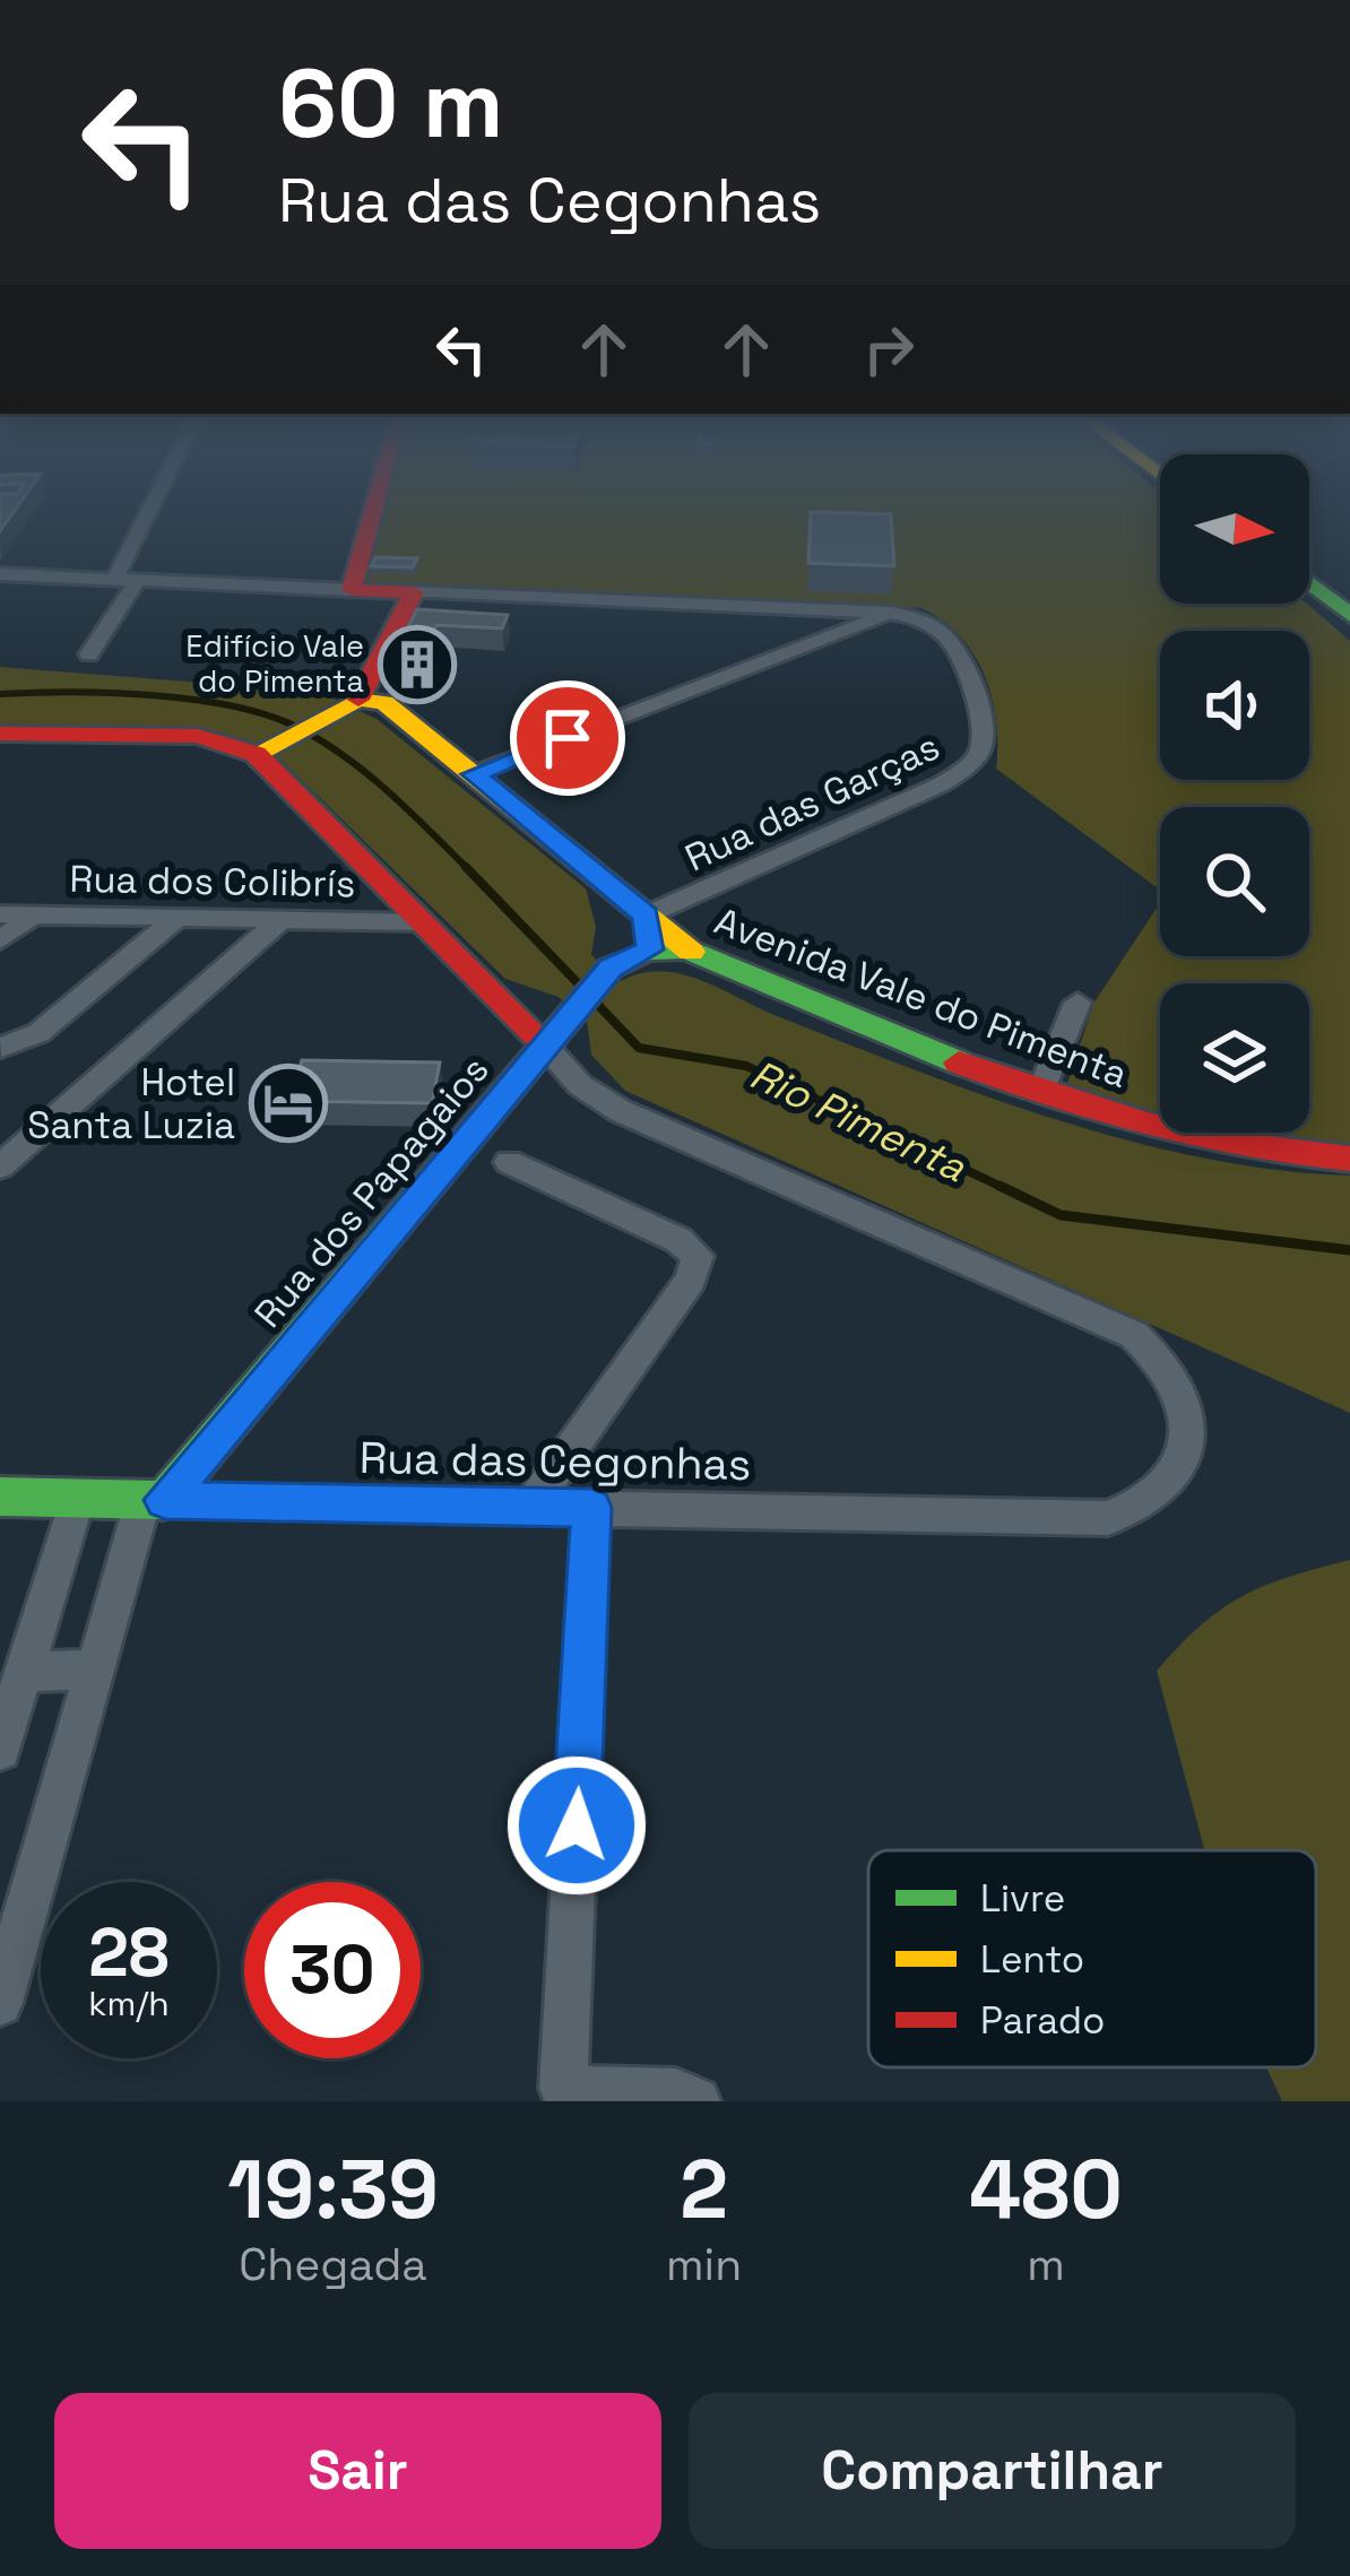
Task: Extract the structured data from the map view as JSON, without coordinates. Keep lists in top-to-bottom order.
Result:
{
  "streets": {
    "street": [
      "Rua das Garças",
      "Rua dos Colibrís",
      "Avenida Vale do Pimenta",
      "Rua dos Papagaios",
      "Rua das Cegonhas"
    ]
  },
  "crossings": [
    ["Avenida Vale do Pimenta", "Rua dos Papagaios"],
    ["Rua dos Papagaios", "Rua das Cegonhas"]
  ],
  "water": ["Rio Pimenta"],
  "places": {
    "building": ["Edifício Vale do Pimenta"],
    "hotel": ["Hotel Santa Luzia"]
  },
  "legend": ["Livre", "Lento", "Parado"],
  "north": "right",
  "page": {
    "turn": ["60 m", "Rua das Cegonhas"],
    "speed": "28 km/h",
    "limit": "30",
    "eta": [
      "19:39",
      "Chegada",
      "2",
      "min",
      "480",
      "m"
    ],
    "buttons": ["Sair", "Compartilhar"]
  }
}
